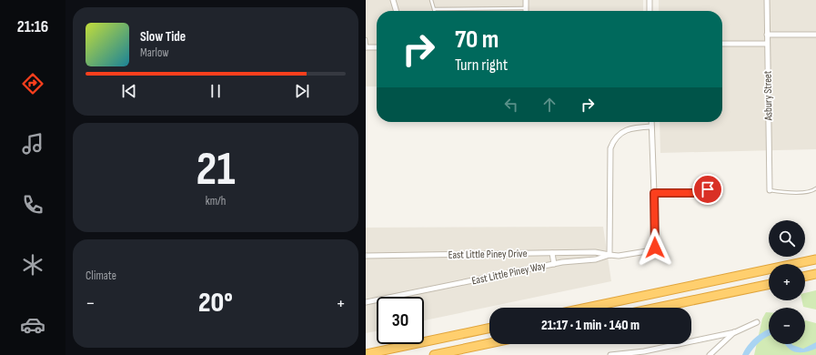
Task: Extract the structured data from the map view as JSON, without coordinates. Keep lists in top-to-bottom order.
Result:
{
  "streets": {
    "street": ["Asbury Street", "East Little Piney Drive", "East Little Piney Way"]
  },
  "crossings": [
    ["East Little Piney Drive", "East Little Piney Way"]
  ],
  "page": {
    "tabs": "21:16",
    "turn": ["70 m", "Turn right"],
    "song": ["Slow Tide", "Marlow"],
    "tile": [
      ["21", "km/h"],
      "Climate"
    ],
    "map_buttons": ["+", "−"],
    "heat": ["−", "20°", "+"],
    "limit": "30",
    "trip": "21:17 · 1 min · 140 m"
  }
}
